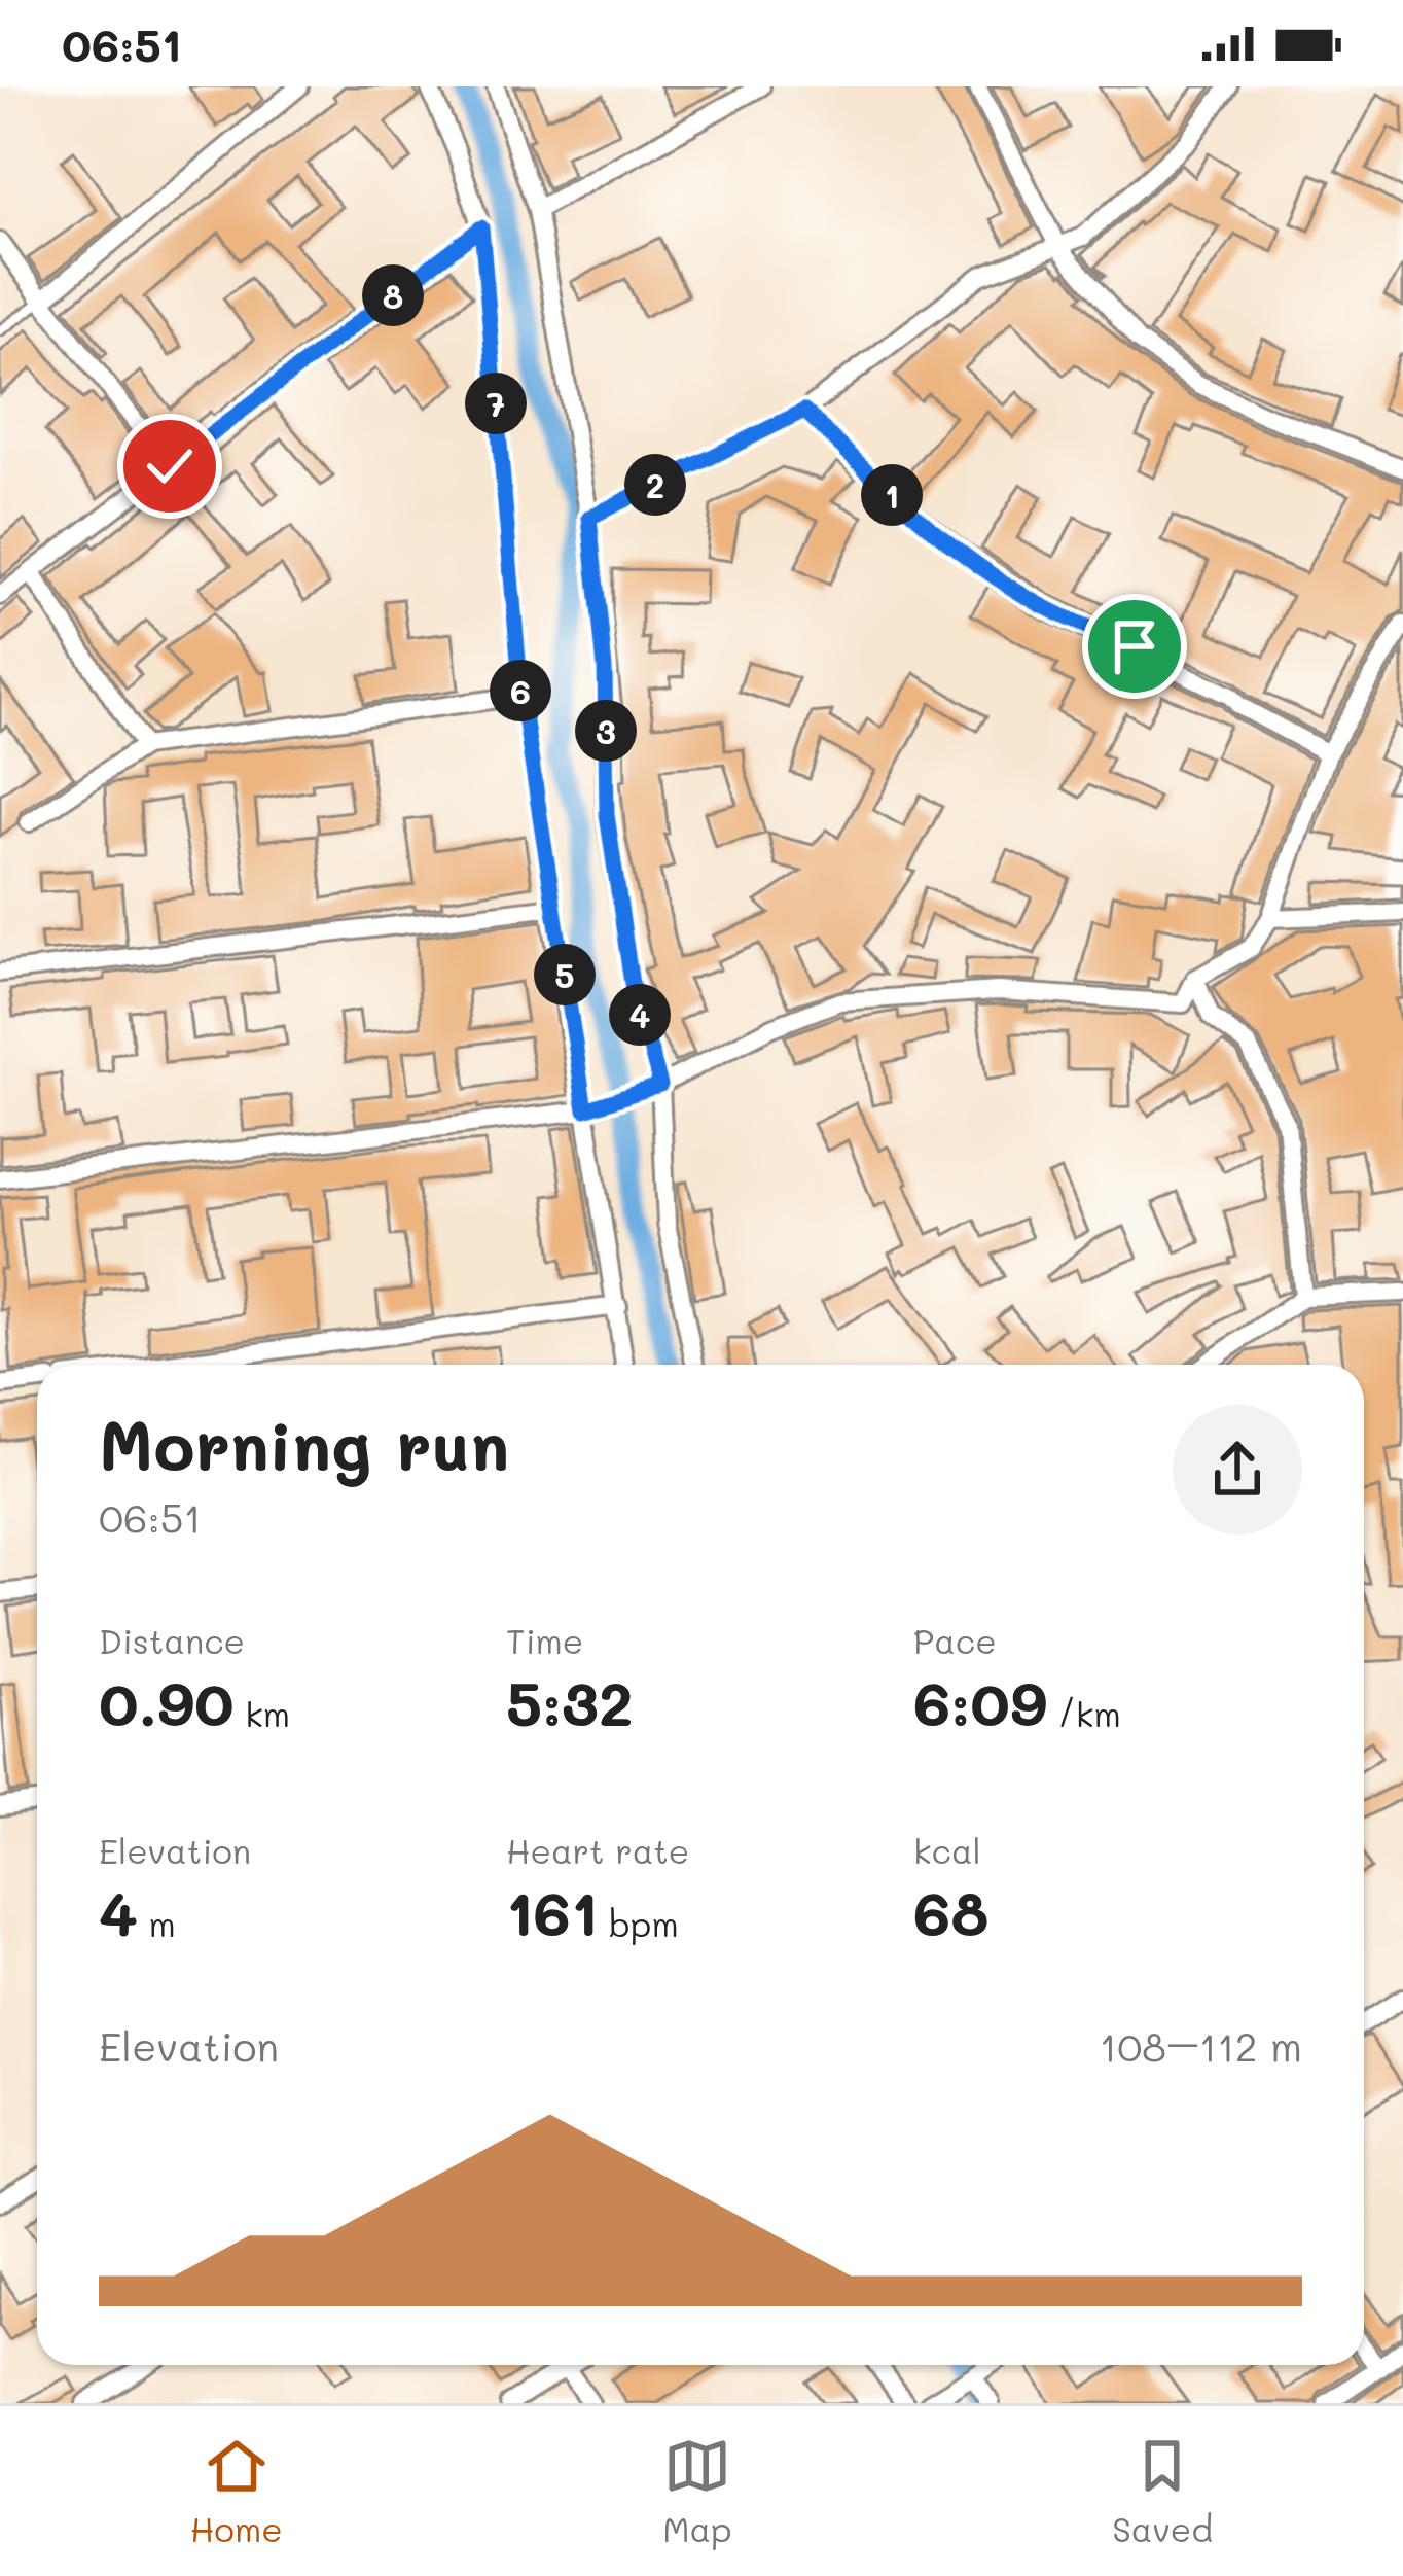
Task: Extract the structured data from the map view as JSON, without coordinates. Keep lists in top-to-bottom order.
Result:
{
  "page": {
    "status": "06:51",
    "pins": [
      "8",
      "7",
      "2",
      "1",
      "6",
      "3",
      "5",
      "4"
    ],
    "heading": ["Morning run", "06:51"],
    "stats": [
      ["Distance", "0.90 km"],
      ["Time", "5:32"],
      ["Pace", "6:09 /km"],
      ["Elevation", "4 m"],
      ["Heart rate", "161 bpm"],
      ["kcal", "68"]
    ],
    "chart": ["Elevation", "108–112 m"],
    "tabs": ["Home", "Map", "Saved"]
  }
}
